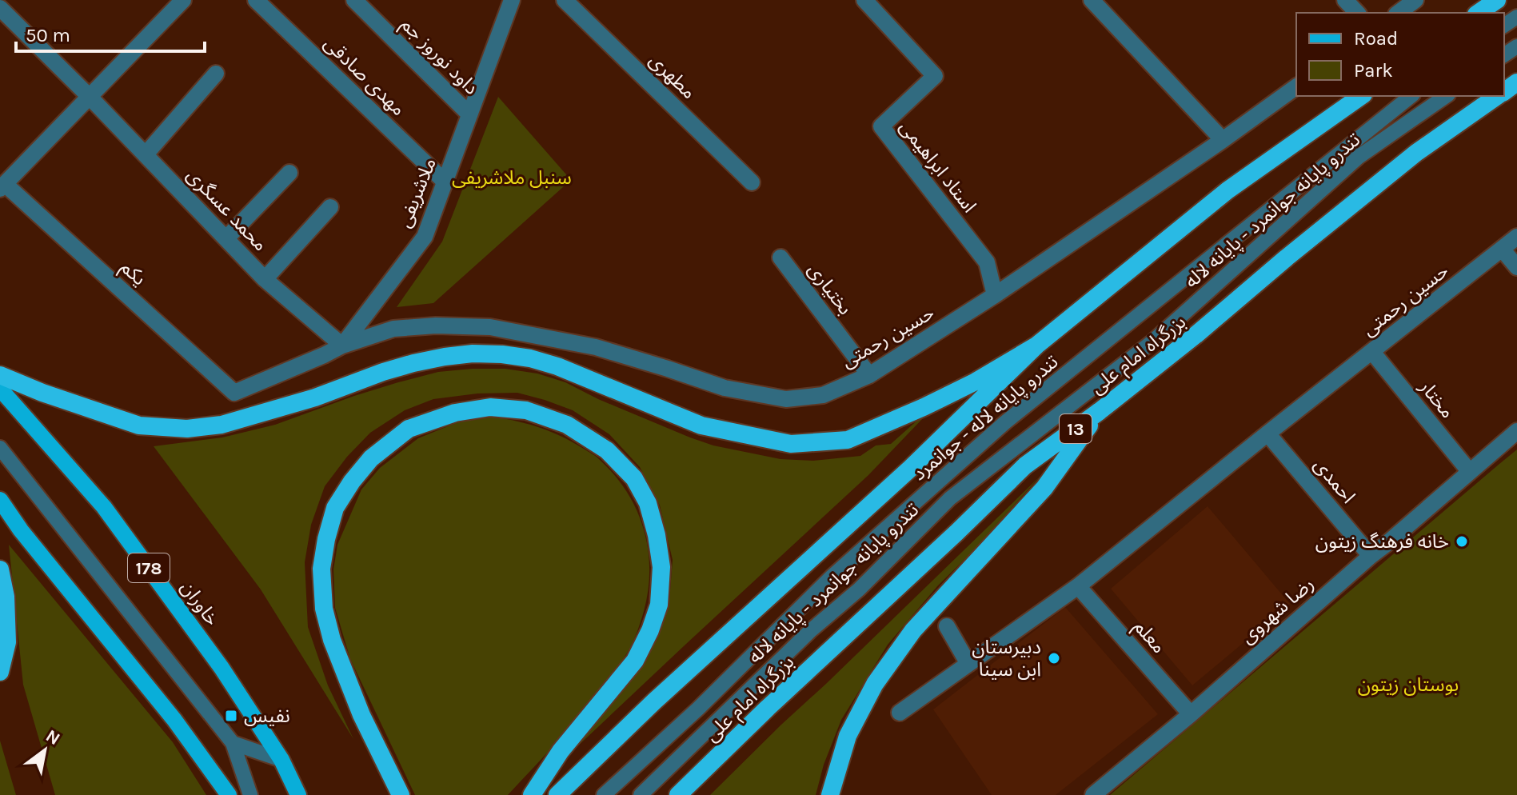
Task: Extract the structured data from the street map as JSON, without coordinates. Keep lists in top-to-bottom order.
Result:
{
  "streets": {
    "highway": ["بزرگراه امام علی", "13"],
    "main road": ["178", "خاوران"],
    "street": [
      "داود نوروز جم",
      "مهدی صادقی",
      "مطهری",
      "استاد ابراهیمی",
      "ملاشریفی",
      "محمد عسگری",
      "یکم",
      "بختیاری",
      "حسین رحمتی",
      "مختار",
      "احمدی",
      "رضا شهروی",
      "معلم"
    ],
    "lane": ["تندرو پایانه جوانمرد - پایانه لاله", "تندرو پایانه لاله - جوانمرد"]
  },
  "crossings": [
    ["داود نوروز جم", "ملاشریفی"],
    ["مهدی صادقی", "ملاشریفی"],
    ["استاد ابراهیمی", "حسین رحمتی"],
    ["ملاشریفی", "محمد عسگری"],
    ["ملاشریفی", "یکم"],
    ["ملاشریفی", "حسین رحمتی"],
    ["محمد عسگری", "حسین رحمتی"],
    ["بختیاری", "حسین رحمتی"],
    ["حسین رحمتی", "مختار"],
    ["حسین رحمتی", "احمدی"],
    ["حسین رحمتی", "معلم"],
    ["مختار", "رضا شهروی"],
    ["احمدی", "رضا شهروی"],
    ["رضا شهروی", "معلم"]
  ],
  "parks": ["سنبل ملاشریفی", "بوستان زیتون"],
  "places": {
    "other": ["خانه فرهنگ زيتون", "دبیرستان ابن سینا"],
    "transit": ["نفیس"]
  },
  "legend": ["Road", "Park"],
  "scale_bar": "50 m",
  "north": "top right"
}
